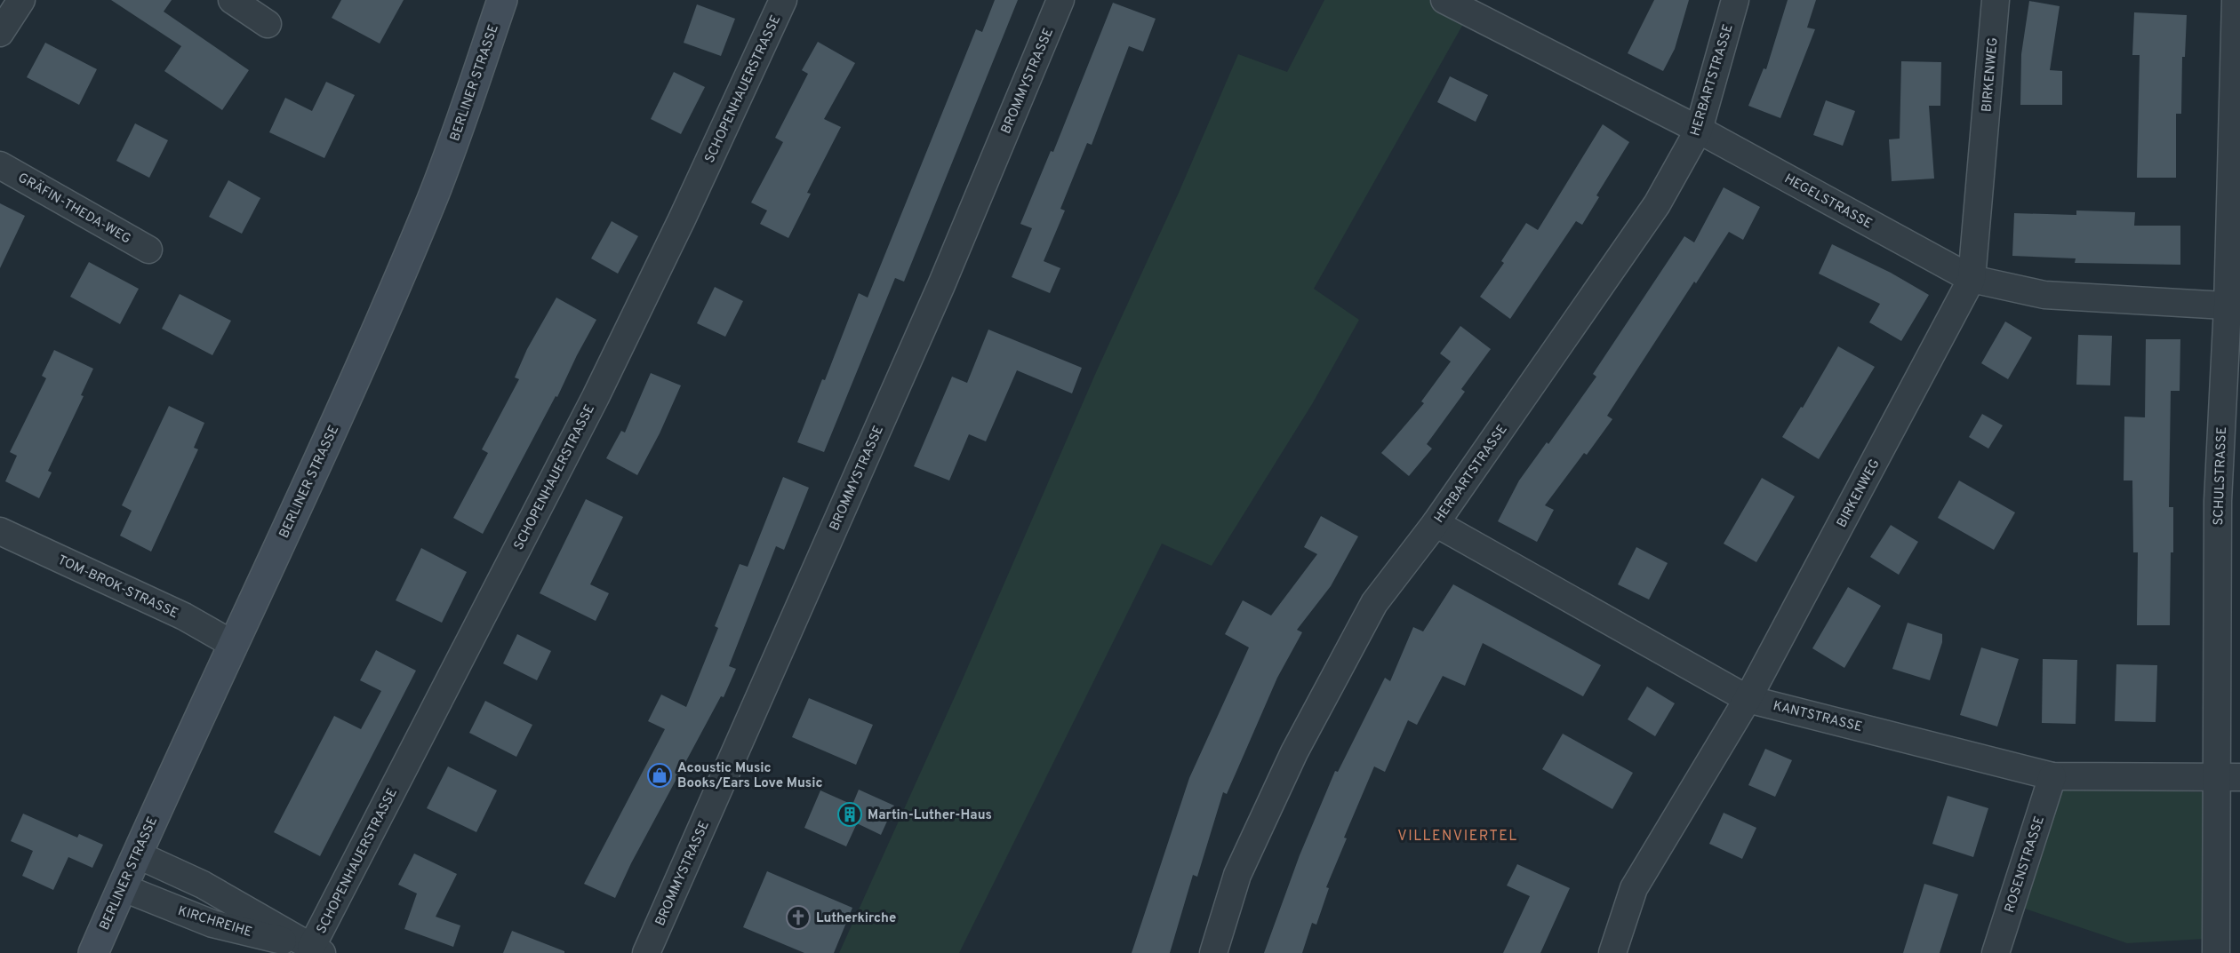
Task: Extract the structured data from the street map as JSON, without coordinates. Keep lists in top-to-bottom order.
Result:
{
  "streets": {
    "main road": ["BERLINER STRASSE"],
    "street": [
      "BIRKENWEG",
      "HERBARTSTRASSE",
      "BROMMYSTRASSE",
      "SCHOPENHAUERSTRASSE",
      "HEGELSTRASSE",
      "GRÄFIN-THEDA-WEG",
      "SCHULSTRASSE",
      "TOM-BROK-STRASSE",
      "KANTSTRASSE",
      "ROSENSTRASSE",
      "KIRCHREIHE"
    ]
  },
  "crossings": [
    ["BIRKENWEG", "HEGELSTRASSE"],
    ["BIRKENWEG", "KANTSTRASSE"],
    ["HERBARTSTRASSE", "HEGELSTRASSE"],
    ["HERBARTSTRASSE", "KANTSTRASSE"],
    ["BERLINER STRASSE", "TOM-BROK-STRASSE"],
    ["BERLINER STRASSE", "KIRCHREIHE"],
    ["SCHOPENHAUERSTRASSE", "KIRCHREIHE"],
    ["HEGELSTRASSE", "SCHULSTRASSE"],
    ["SCHULSTRASSE", "KANTSTRASSE"],
    ["KANTSTRASSE", "ROSENSTRASSE"]
  ],
  "districts": ["VILLENVIERTEL"],
  "places": {
    "shop": ["Acoustic Music Books/Ears Love Music"],
    "building": ["Martin-Luther-Haus"],
    "church": ["Lutherkirche"]
  }
}
